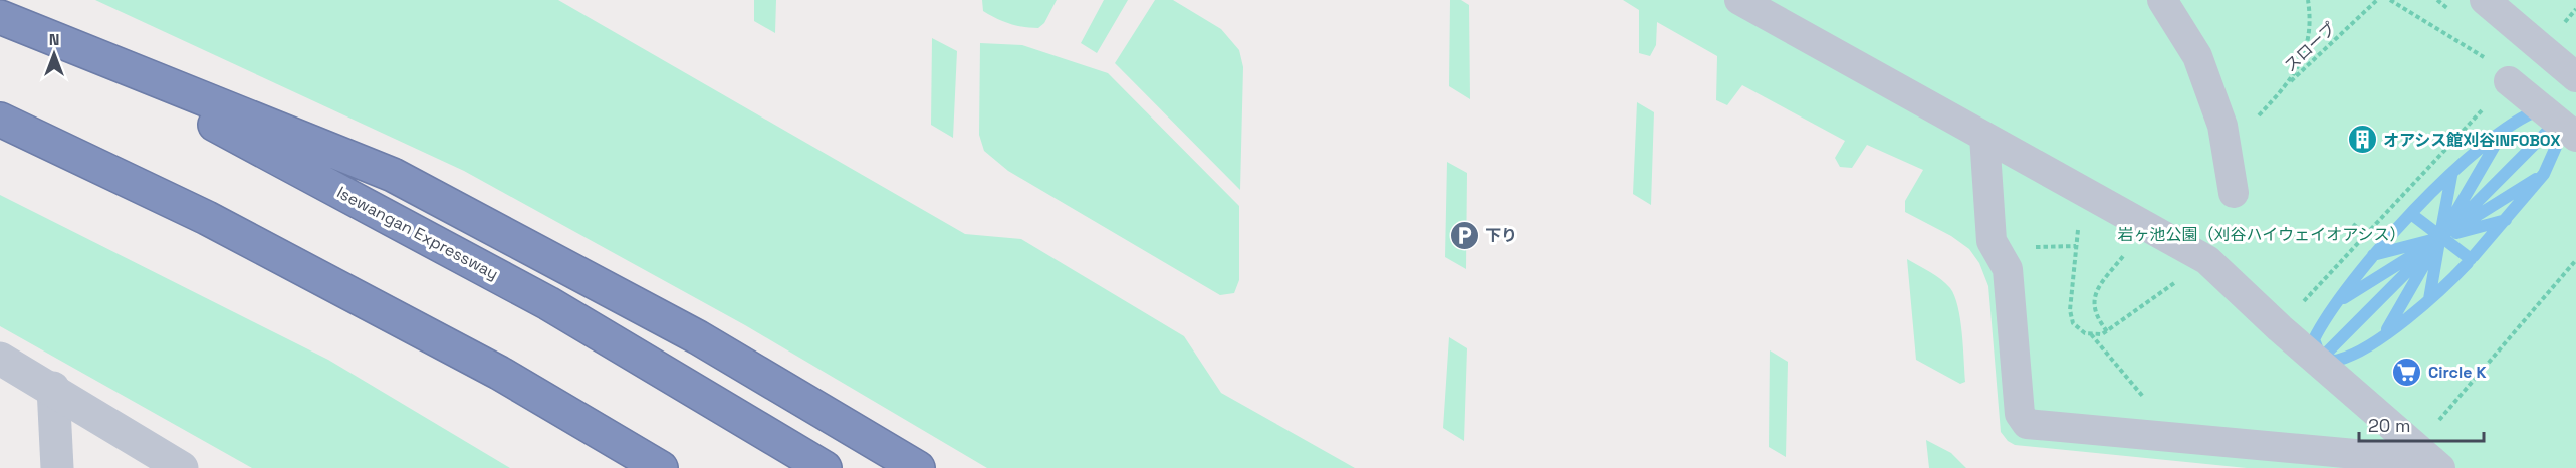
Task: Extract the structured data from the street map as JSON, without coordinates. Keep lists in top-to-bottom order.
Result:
{
  "streets": {
    "highway": ["Isewangan Expressway"],
    "path": ["スロープ"]
  },
  "parks": ["岩ヶ池公園（刈谷ハイウェイオアシス）"],
  "places": {
    "building": ["オアシス館刈谷INFOBOX"],
    "parking": ["下り"],
    "supermarket": ["Circle K"]
  },
  "scale_bar": "20 m",
  "north": "top"
}
